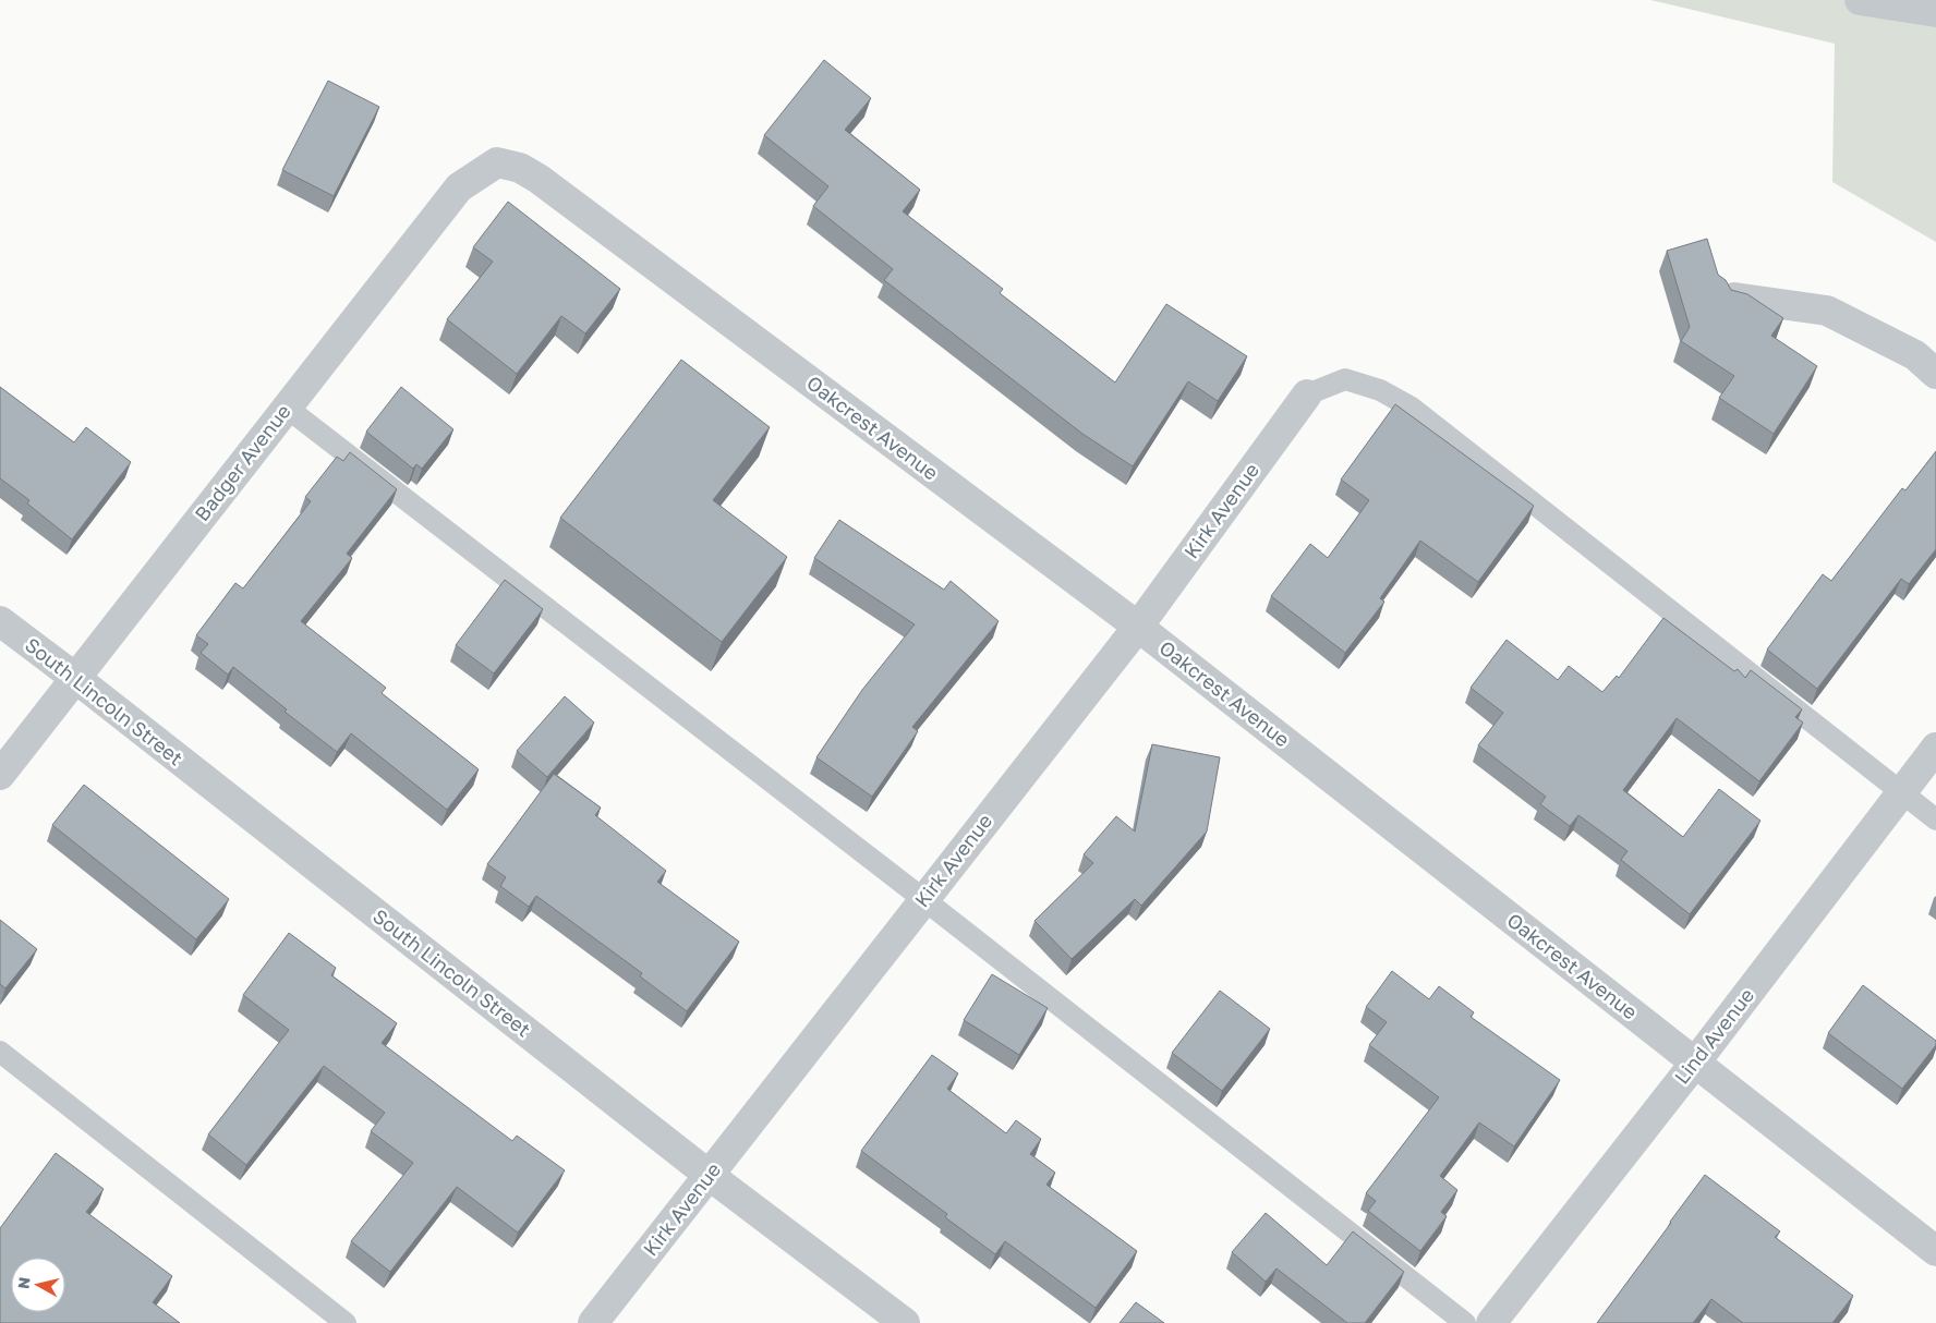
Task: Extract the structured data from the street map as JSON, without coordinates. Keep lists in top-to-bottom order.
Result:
{
  "streets": {
    "street": [
      "Oakcrest Avenue",
      "Badger Avenue",
      "Kirk Avenue",
      "South Lincoln Street",
      "Lind Avenue"
    ]
  },
  "crossings": [
    ["Oakcrest Avenue", "Badger Avenue"],
    ["Oakcrest Avenue", "Kirk Avenue"],
    ["Oakcrest Avenue", "Lind Avenue"],
    ["Badger Avenue", "South Lincoln Street"],
    ["Kirk Avenue", "South Lincoln Street"]
  ],
  "north": "left"
}
